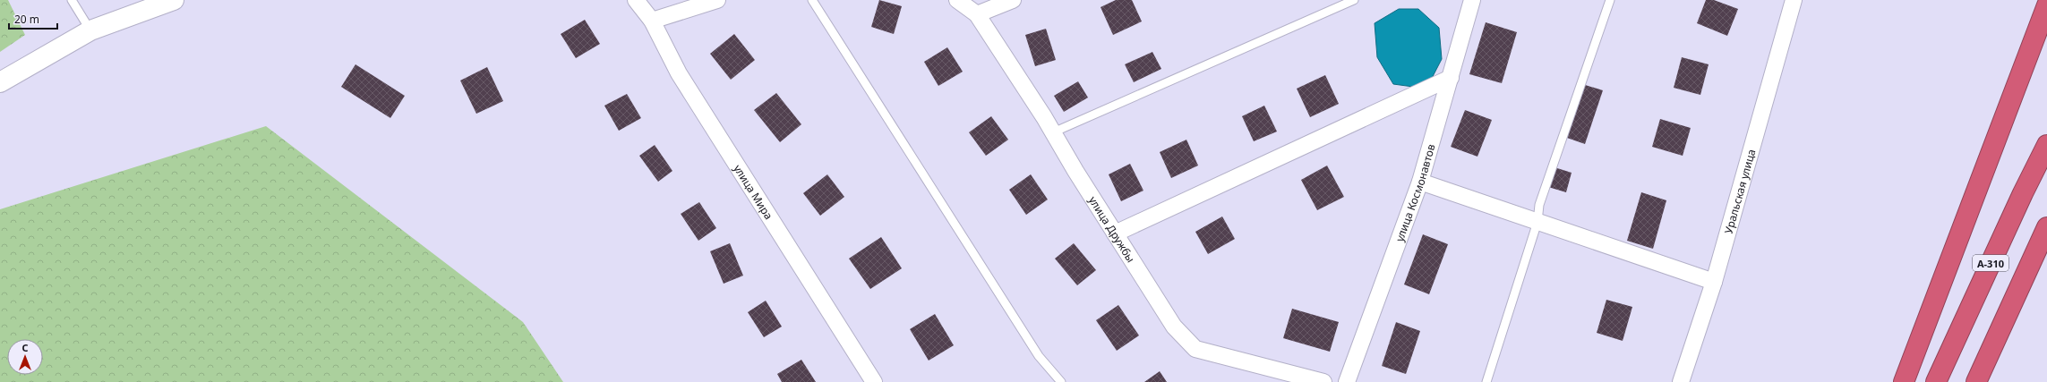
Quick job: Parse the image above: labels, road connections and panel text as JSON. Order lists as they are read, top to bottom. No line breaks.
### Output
{"streets":{"highway":["А-310"],"street":["Уральская улица","улица Мира","улица Космонавтов","улица Дружбы"]},"scale_bar":"20 m","north":"top"}
